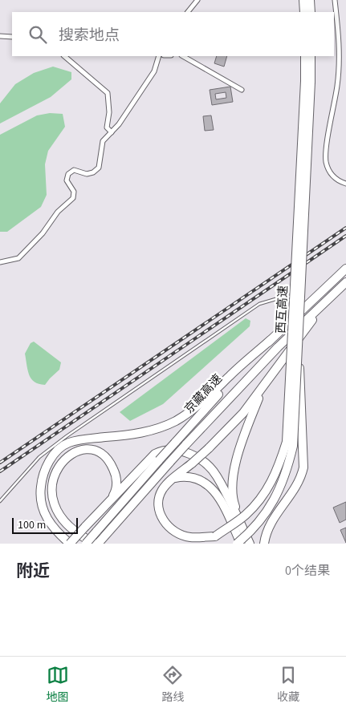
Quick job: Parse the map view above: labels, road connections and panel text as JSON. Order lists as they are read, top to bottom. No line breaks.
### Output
{"streets":{"highway":["西互高速","京藏高速"]},"scale_bar":"100 m","page":{"search":"搜索地点","scale":"100 m","heading":["附近","0个结果"],"nav":["地图","路线","收藏"]}}
